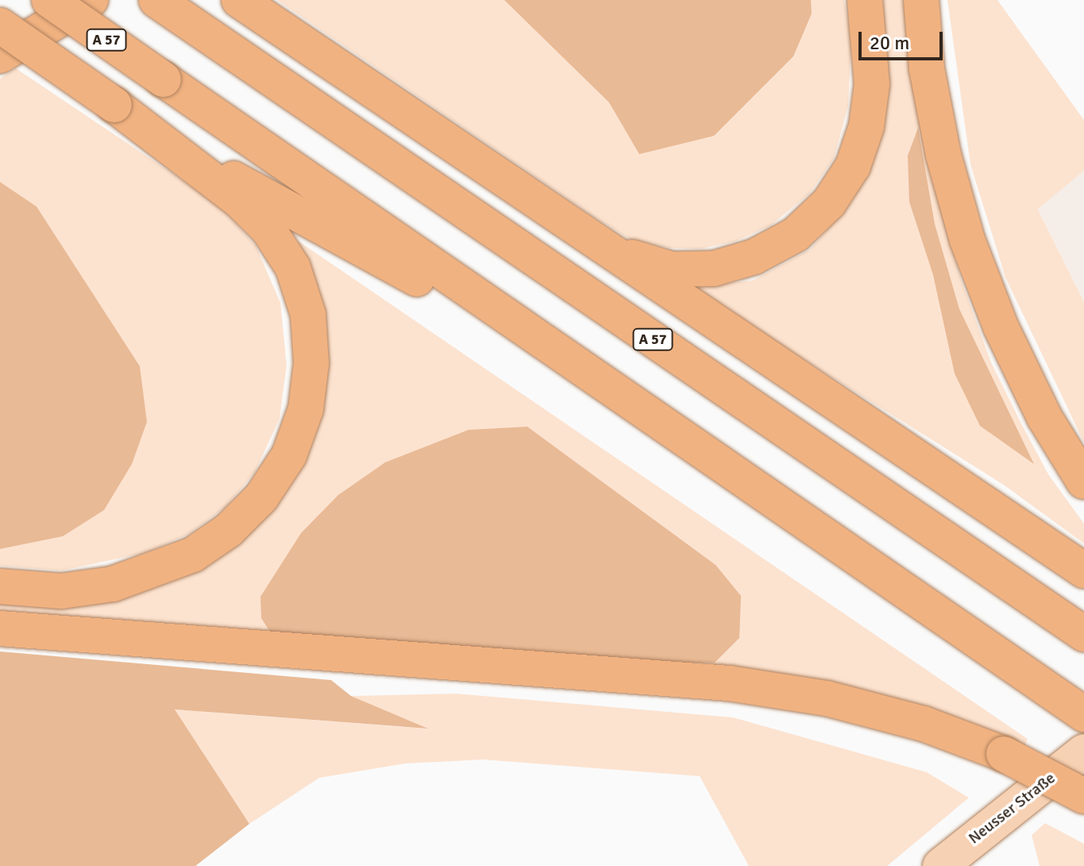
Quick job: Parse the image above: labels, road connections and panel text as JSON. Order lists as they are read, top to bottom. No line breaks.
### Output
{"streets":{"highway":["A 57"],"main road":["Neusser Straße"]},"scale_bar":"20 m"}
